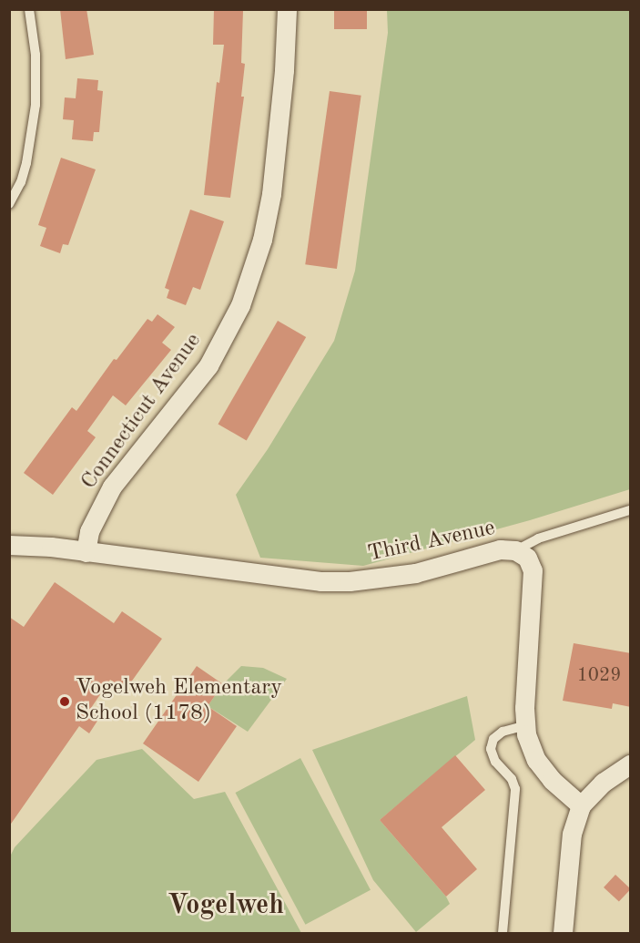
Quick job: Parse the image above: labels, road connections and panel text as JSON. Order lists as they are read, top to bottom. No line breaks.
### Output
{"streets":{"street":["Connecticut Avenue","Third Avenue"]},"crossings":[["Connecticut Avenue","Third Avenue"]],"districts":["Vogelweh"],"places":["Vogelweh Elementary School (1178)"],"house_numbers":["1029"]}
